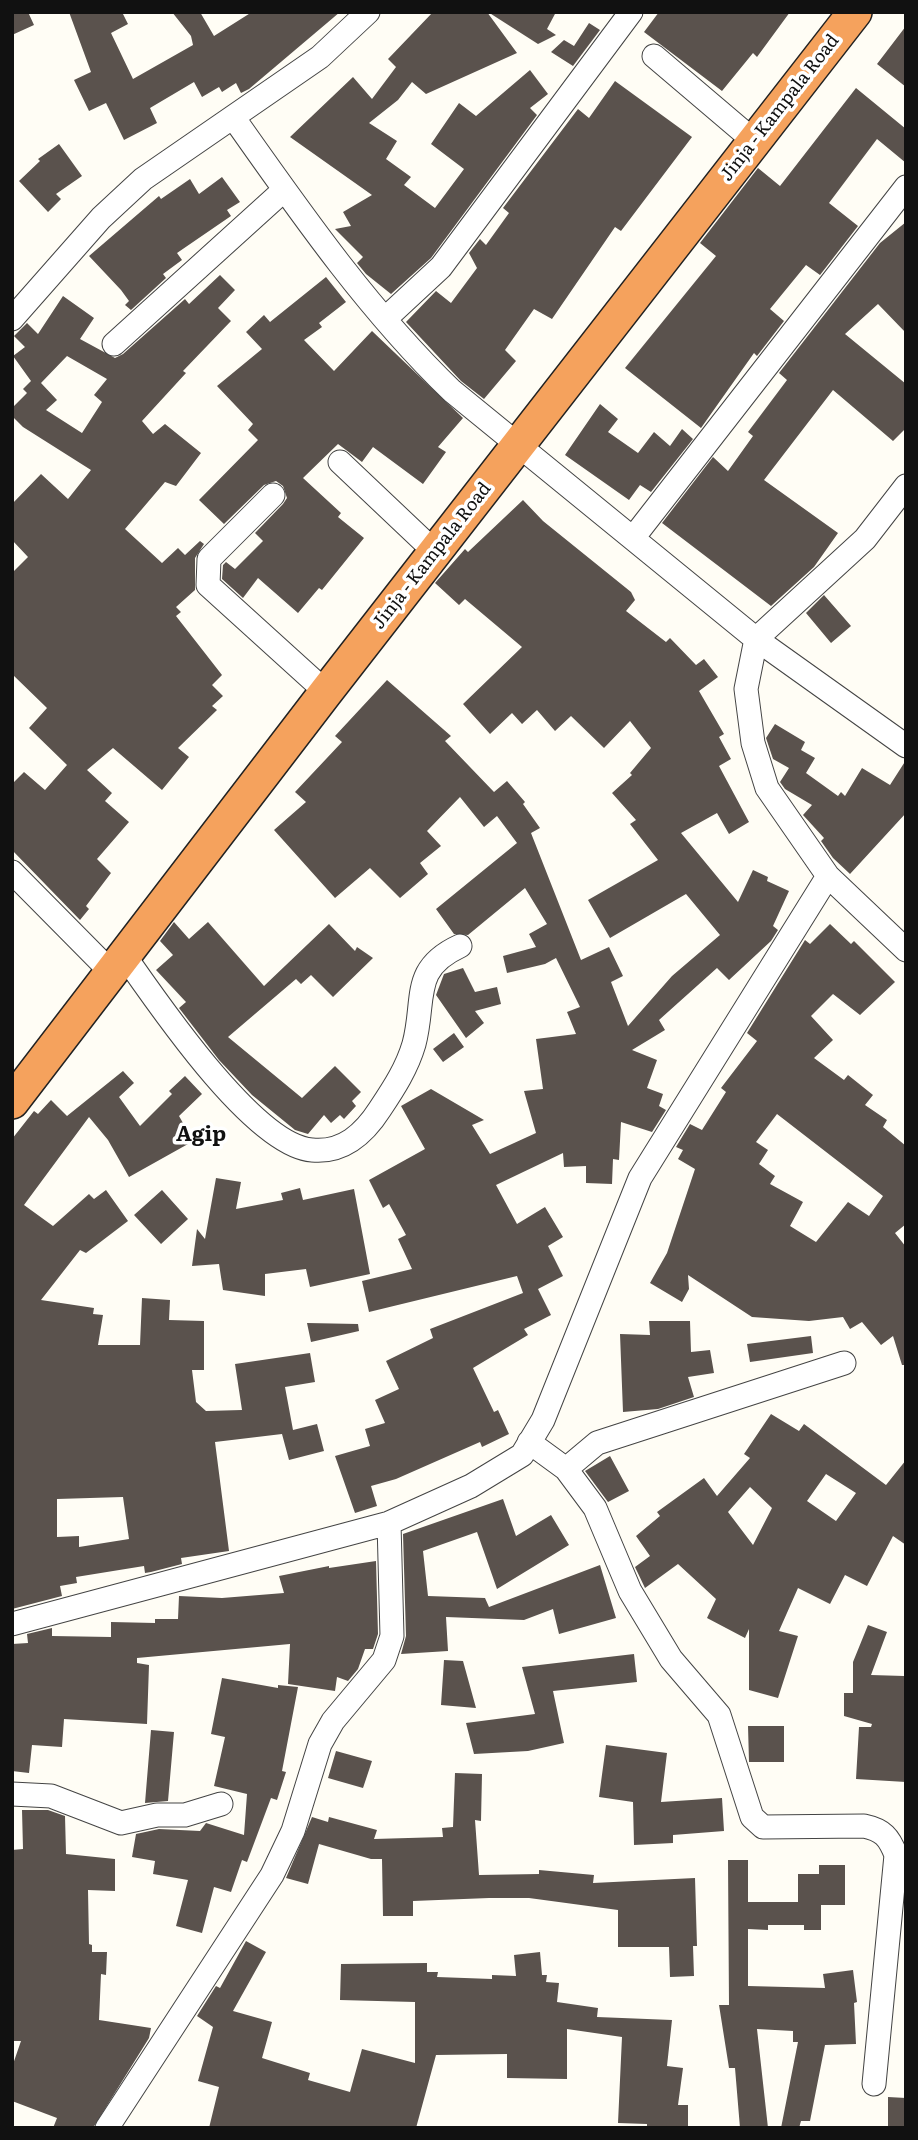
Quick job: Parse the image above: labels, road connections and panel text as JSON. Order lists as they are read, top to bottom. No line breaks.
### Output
{"streets":{"highway":["Jinja - Kampala Road"]},"districts":["Agip"]}
